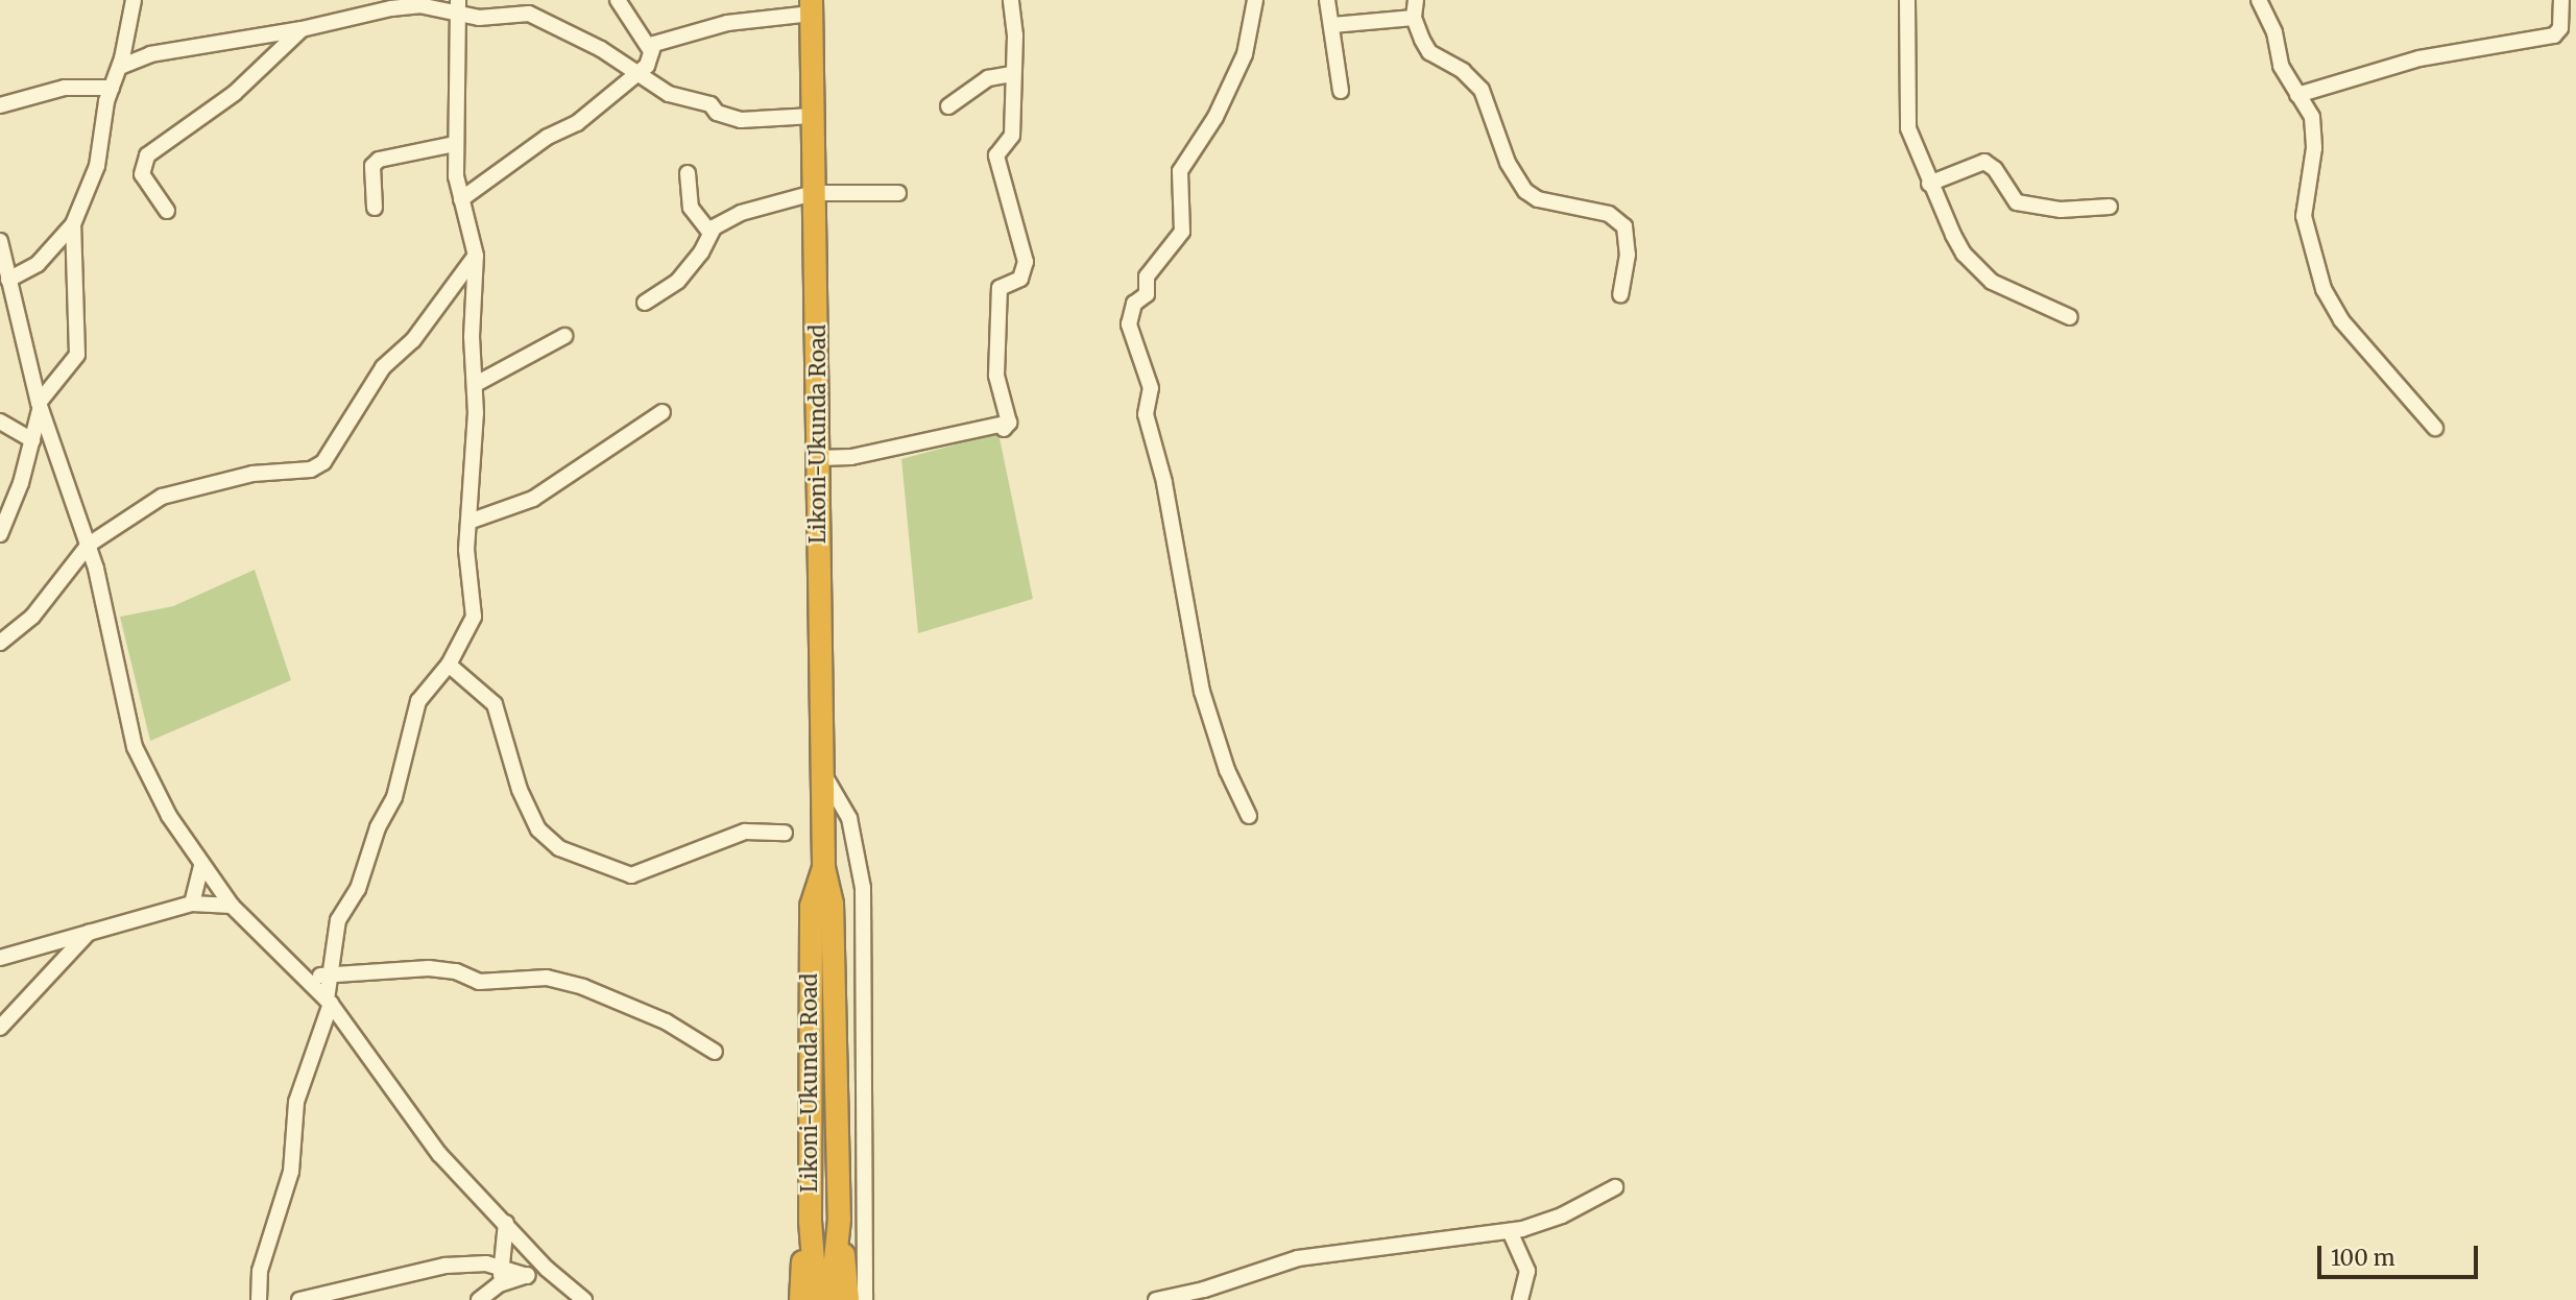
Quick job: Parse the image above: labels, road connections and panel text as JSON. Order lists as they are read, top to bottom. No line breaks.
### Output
{"streets":{"highway":["Likoni-Ukunda Road"]},"scale_bar":"100 m"}
